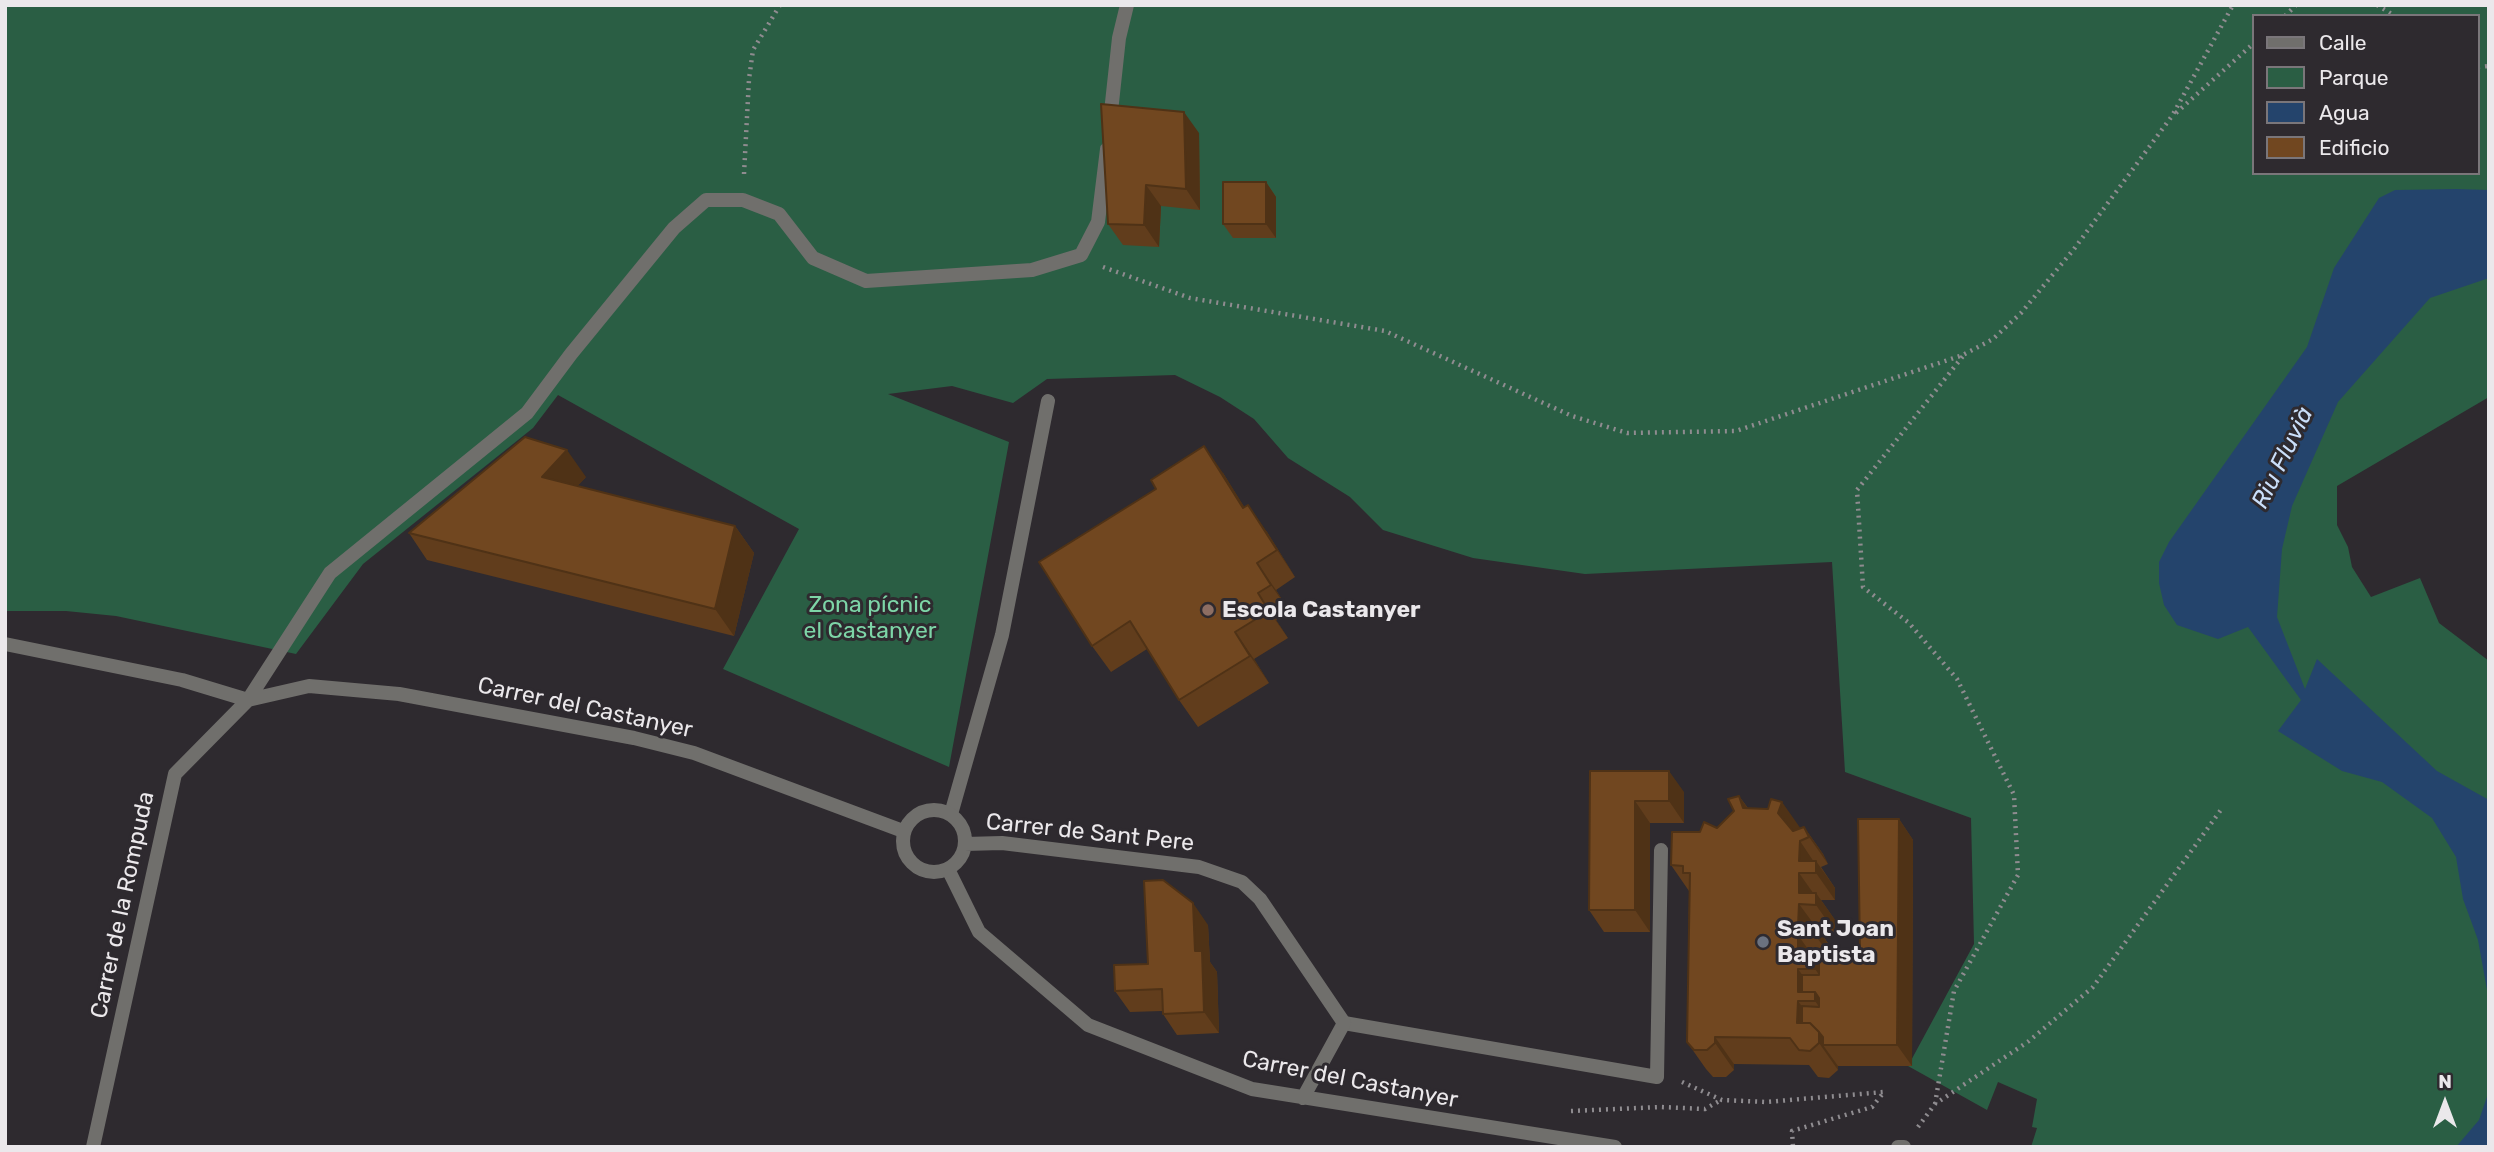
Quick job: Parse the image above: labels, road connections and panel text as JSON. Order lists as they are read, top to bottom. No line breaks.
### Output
{"streets":{"street":["Carrer del Castanyer","Carrer de Sant Pere","Carrer de la Rompuda"]},"crossings":[["Carrer del Castanyer","Carrer de Sant Pere"],["Carrer del Castanyer","Carrer de la Rompuda"]],"water":["Riu Fluvià"],"parks":["Zona pícnic el Castanyer"],"places":["Escola Castanyer","Sant Joan Baptista"],"legend":["Calle","Parque","Agua","Edificio"],"north":"top"}
